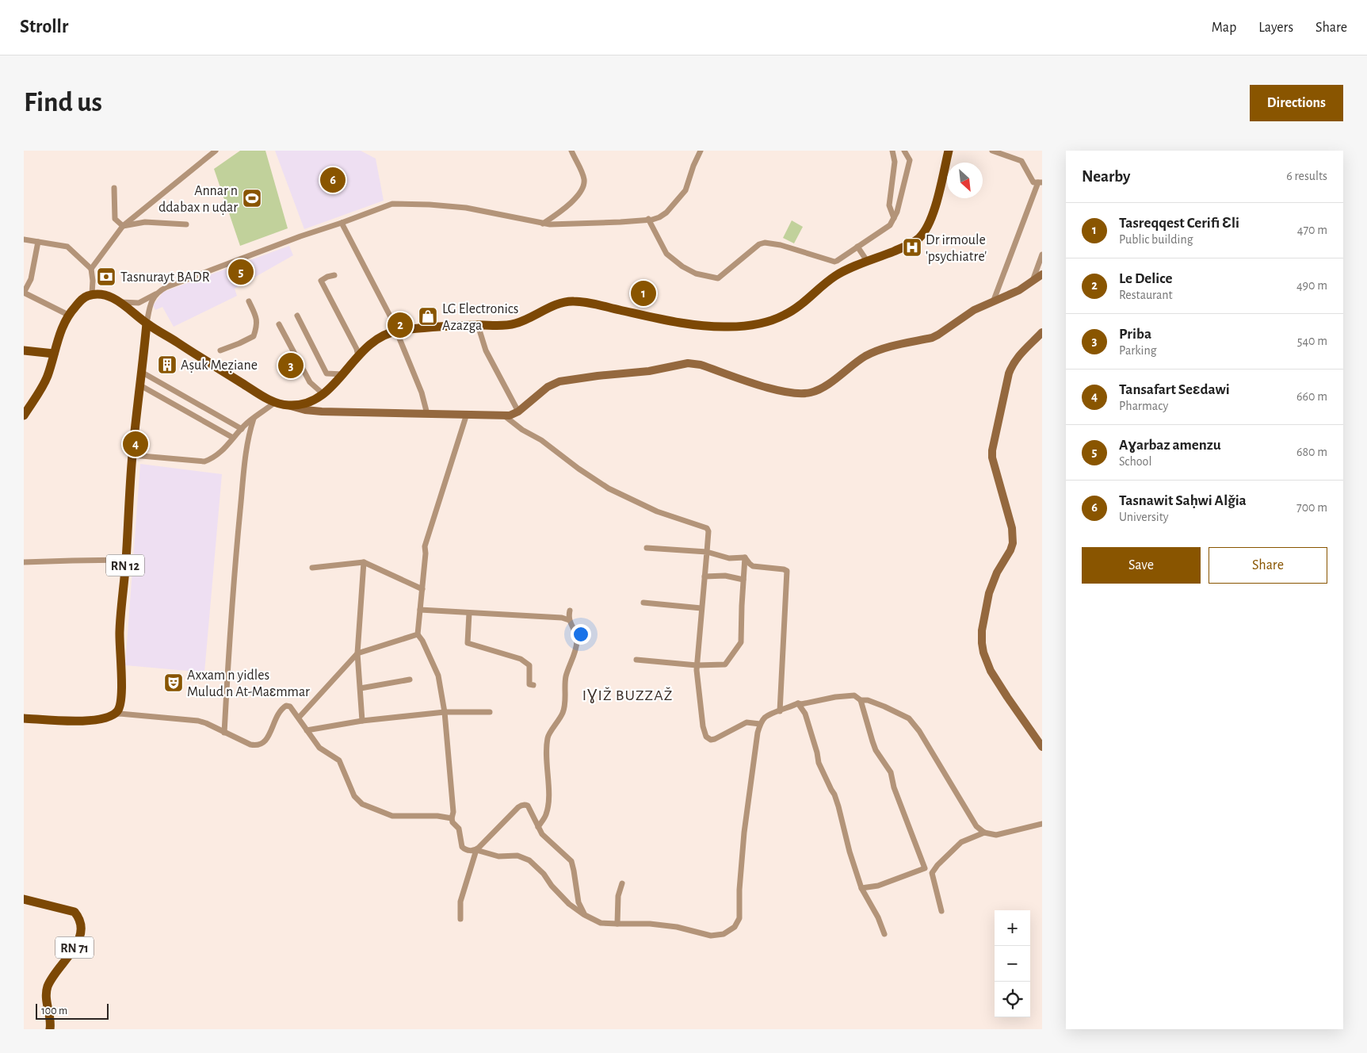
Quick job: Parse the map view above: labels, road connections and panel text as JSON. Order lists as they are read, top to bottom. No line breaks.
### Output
{"streets":{"main road":["RN 12","RN 71"]},"districts":["IƔIŽ BUZZAŽ"],"places":{"sports":["Annar n ddabax n uḍar"],"hospital":["Dr irmoule 'psychiatre'"],"bank":["Tasnurayt BADR"],"shop":["LG Electronics Azazga"],"building":["Aṣuk Meẓiane"],"theatre":["Axxam n yidles Mulud n At-Maɛmmar"]},"scale_bar":"100 m","north":"bottom right","page":{"header":"Strollr","nav":["Map","Layers","Share"],"buttons":["Directions",["Save","Share"]],"title":"Find us","heading":["Nearby","6 results"],"pins":["6","5","1","2","3","4"],"list":[{"mark":"1","name":"Tasreqqest Cerifi Ɛli","note":"Public building","value":"470 m"},{"mark":"2","name":"Le Delice","note":"Restaurant","value":"490 m"},{"mark":"3","name":"Priba","note":"Parking","value":"540 m"},{"mark":"4","name":"Tansafart Seɛdawi","note":"Pharmacy","value":"660 m"},{"mark":"5","name":"Aɣarbaz amenzu","note":"School","value":"680 m"},{"mark":"6","name":"Tasnawit Saḥwi Alǧia","note":"University","value":"700 m"}],"map_buttons":["+","−"],"scale":"100 m"}}
